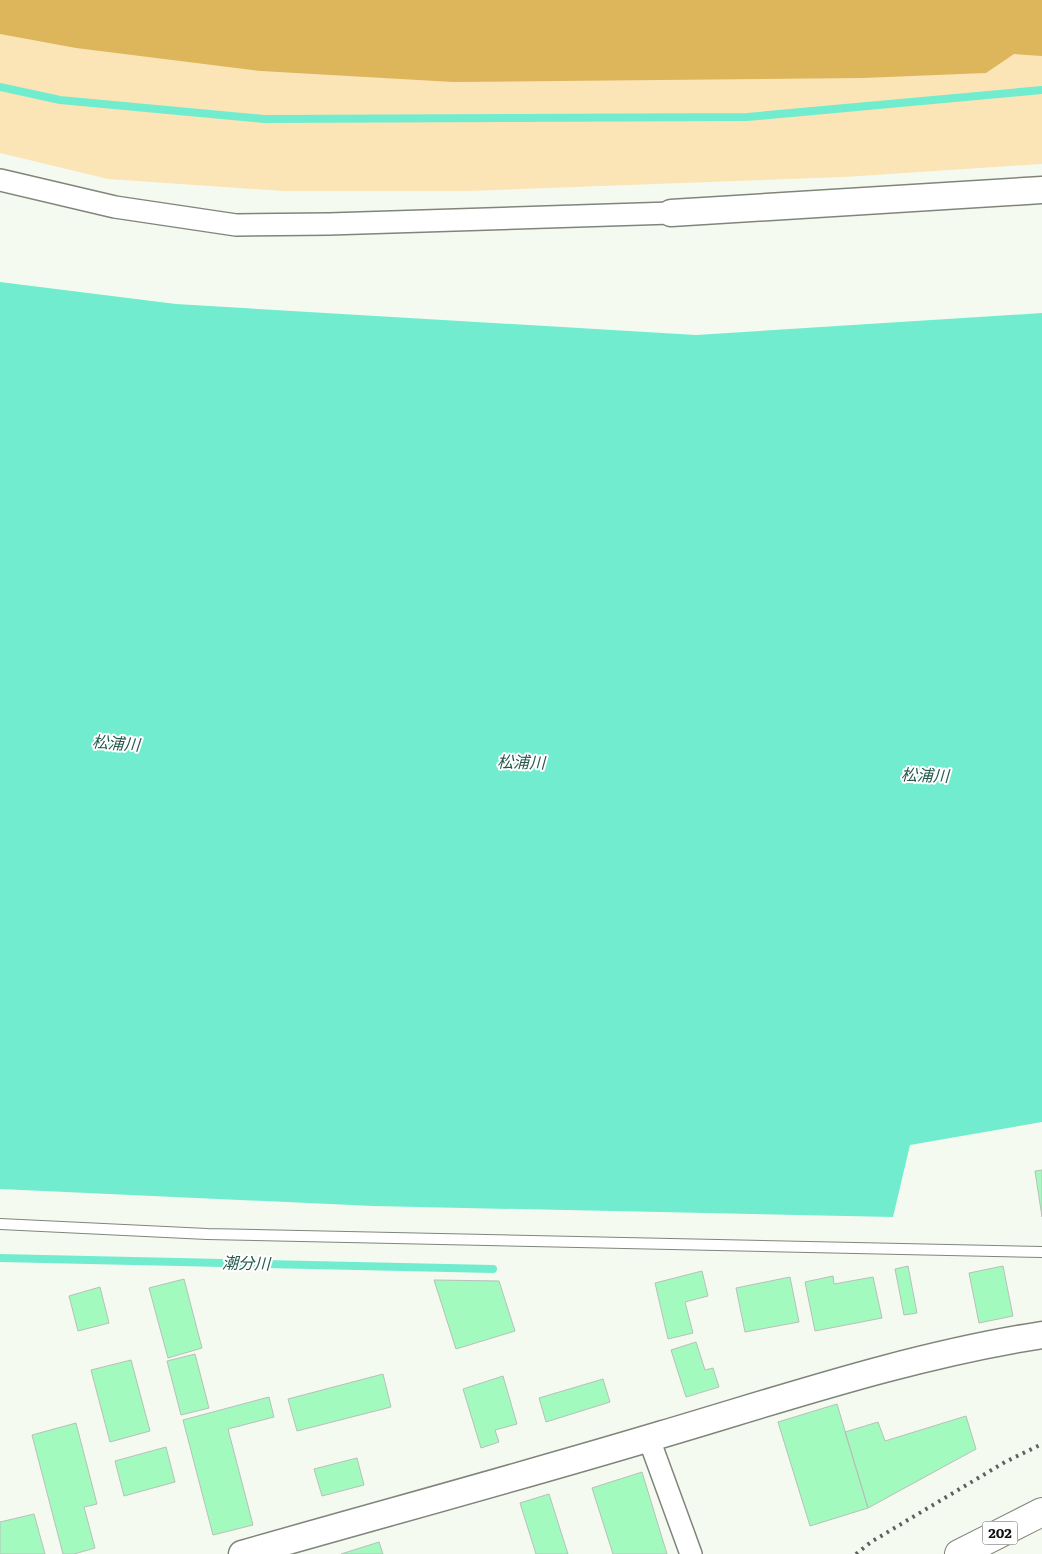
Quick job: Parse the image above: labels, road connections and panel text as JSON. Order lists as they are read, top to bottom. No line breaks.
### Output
{"streets":{"highway":["202"]},"water":["松浦川","潮分川"]}
